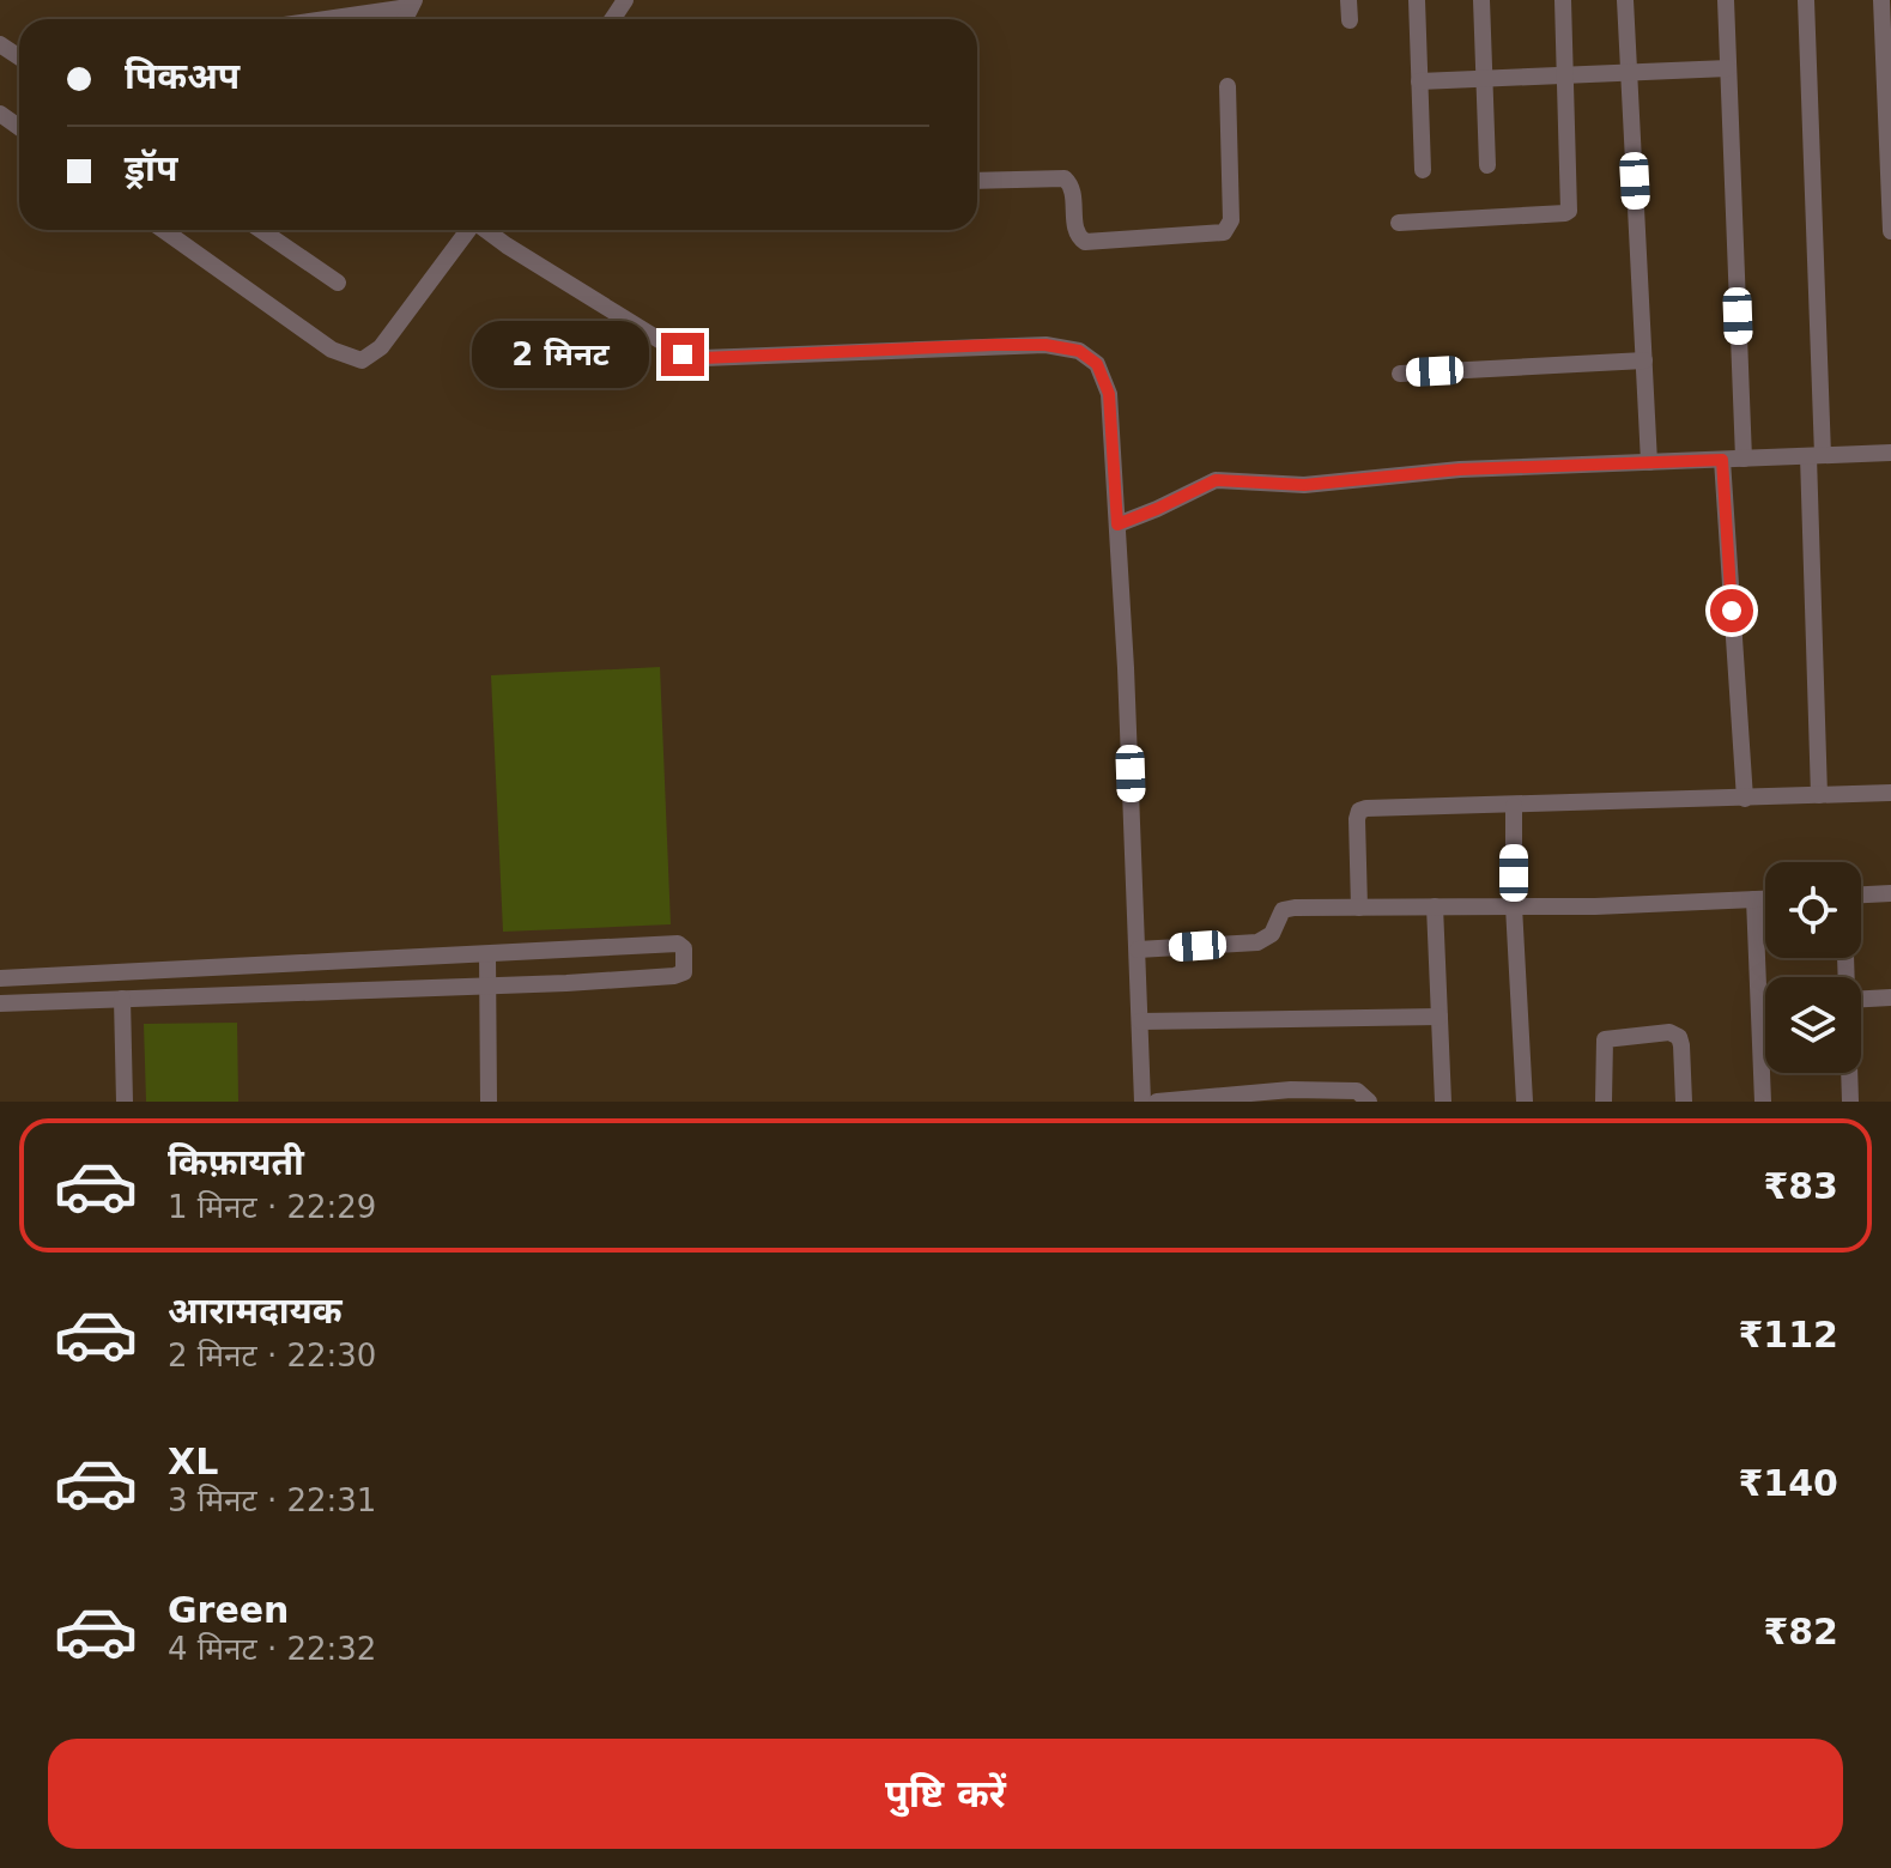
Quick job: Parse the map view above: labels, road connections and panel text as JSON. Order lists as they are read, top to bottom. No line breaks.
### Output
{"page":{"banner":["पिकअप","ड्रॉप"],"bubble":"2 मिनट","list":[{"name":"किफ़ायती","note":"1 मिनट · 22:29","value":"₹83"},{"name":"आरामदायक","note":"2 मिनट · 22:30","value":"₹112"},{"name":"XL","note":"3 मिनट · 22:31","value":"₹140"},{"name":"Green","note":"4 मिनट · 22:32","value":"₹82"}],"buttons":"पुष्टि करें"}}
